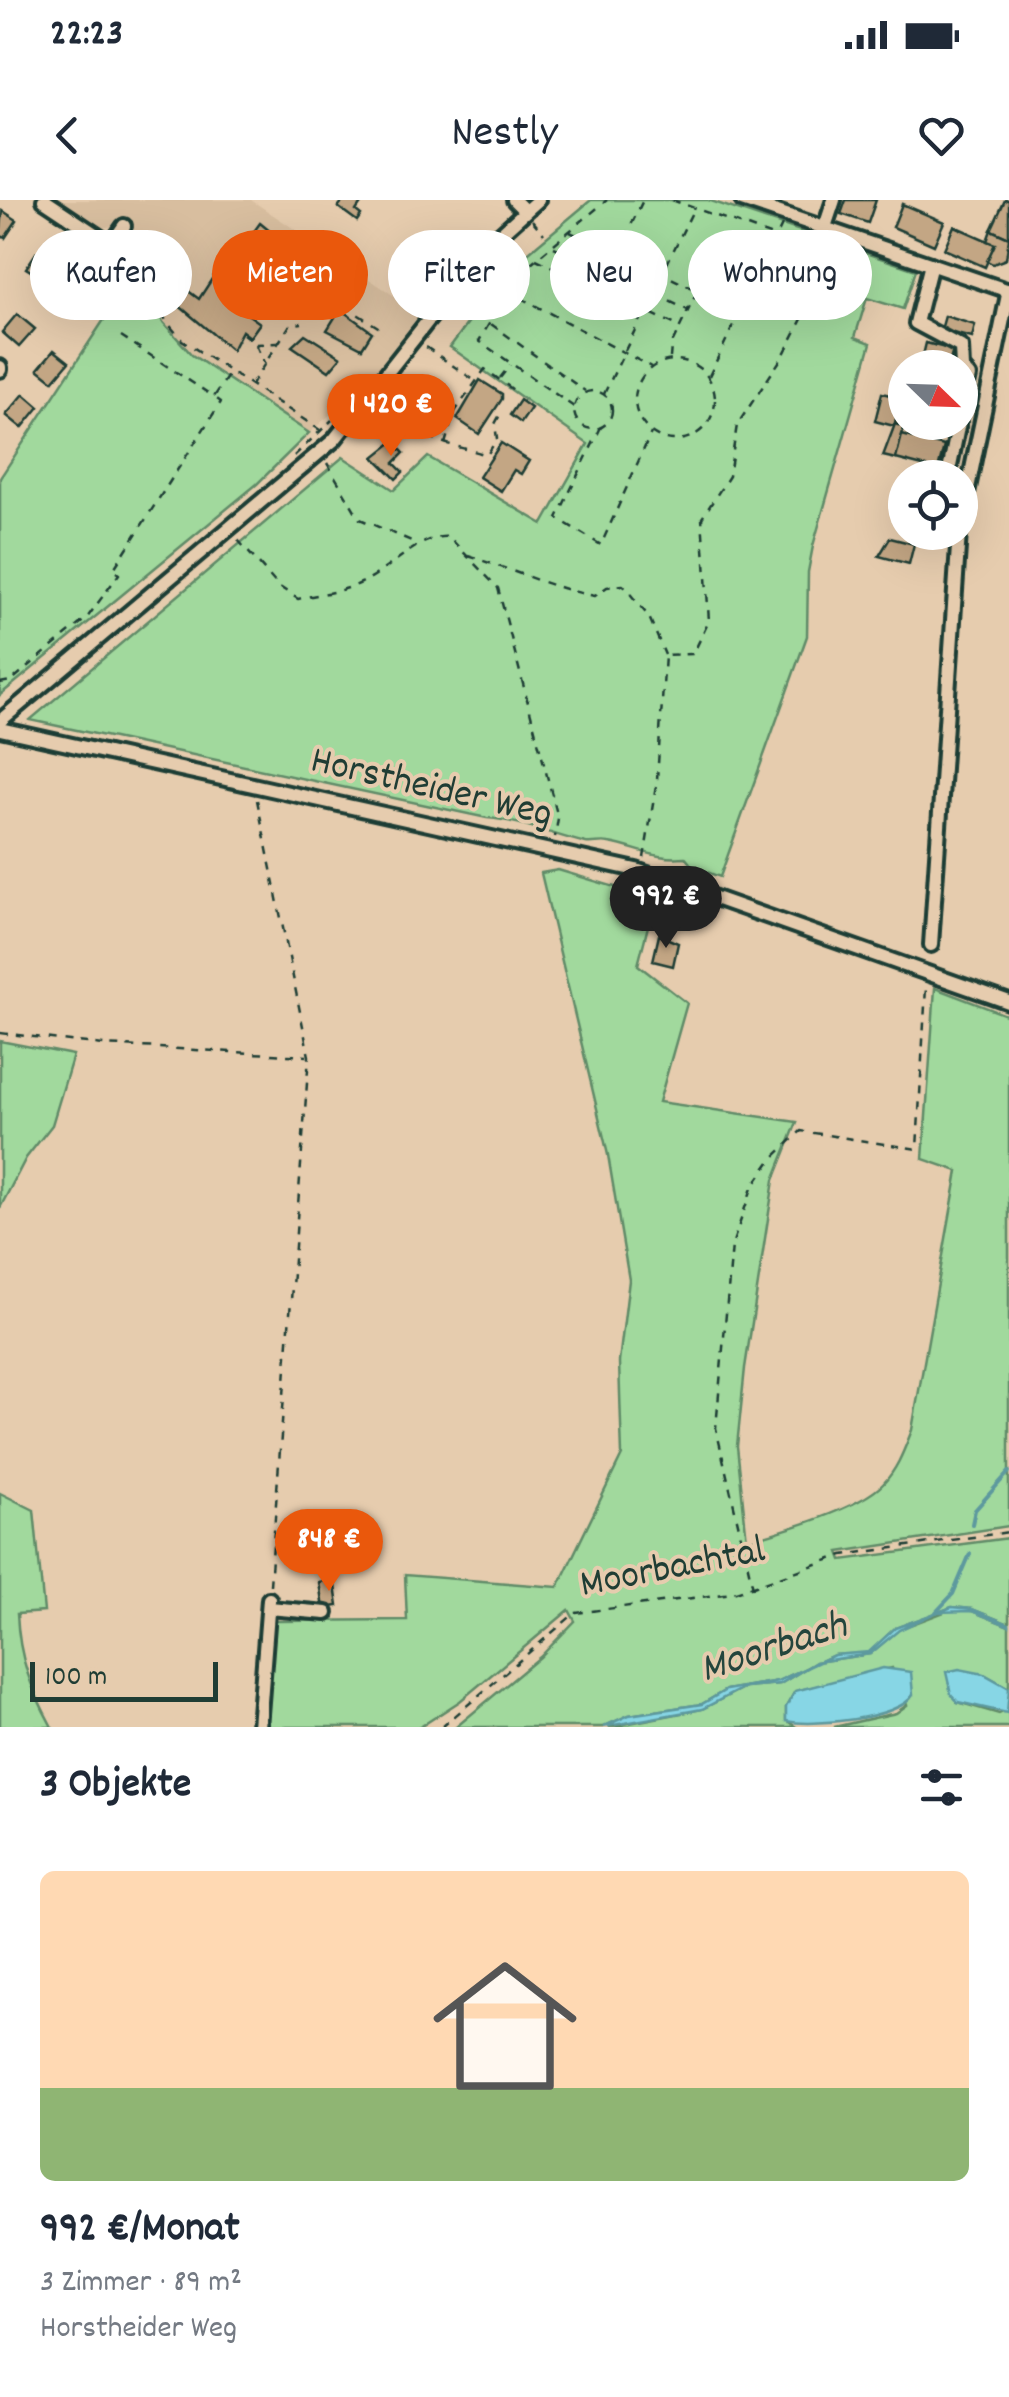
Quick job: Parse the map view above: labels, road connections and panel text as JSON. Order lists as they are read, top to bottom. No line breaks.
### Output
{"streets":{"street":["Horstheider Weg"],"path":["Moorbachtal"]},"water":["Moorbach"],"scale_bar":"100 m","north":"bottom right","page":{"status":"22:23","header":"Nestly","chip":["Kaufen","Mieten","Filter","Neu","Wohnung"],"price":["1 420 €","992 €","848 €"],"scale":"100 m","heading":"3 Objekte","list":[{"name":"992 €/Monat","note":"3 Zimmer · 89 m² · Horstheider Weg"}]}}
